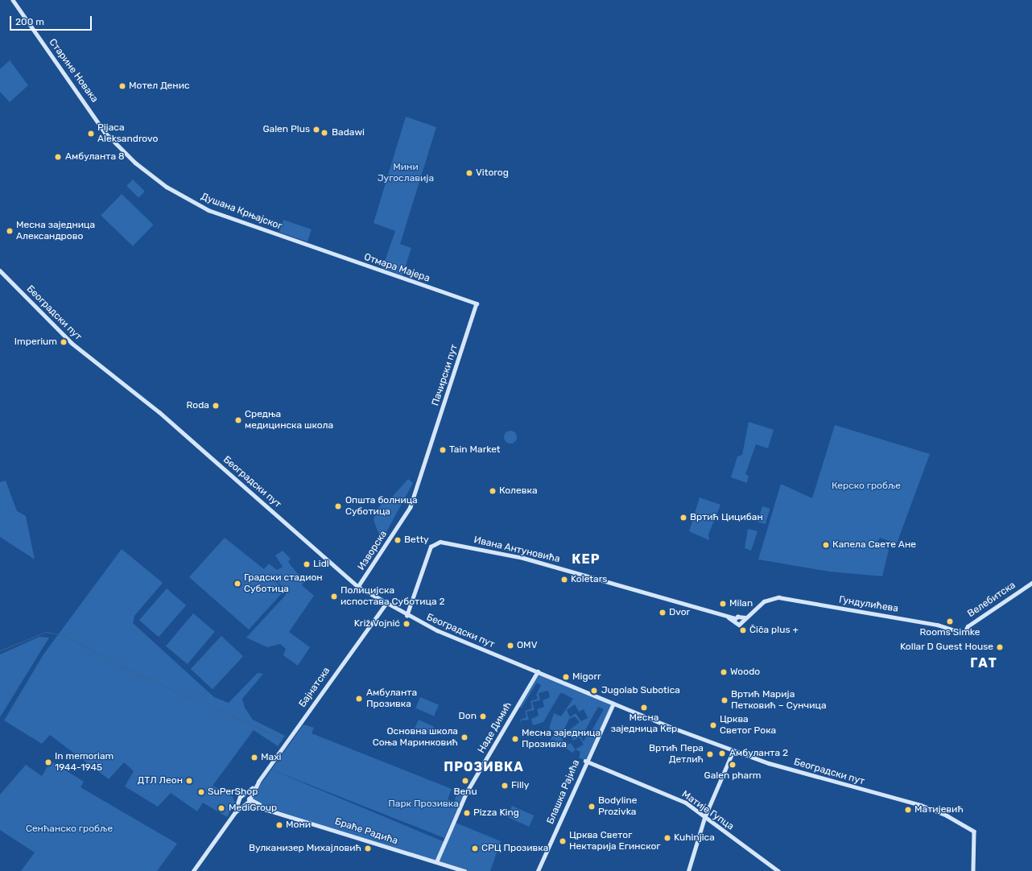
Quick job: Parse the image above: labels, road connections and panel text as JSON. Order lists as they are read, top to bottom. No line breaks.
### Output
{"streets":{"street":["Старине Новака","Душана Крњајског","Отмара Мајера","Београдски пут","Пачирски пут","Ивана Антуновића","Изворска","Велебитска","Гундулићева","Бајнатска","Наде Димић","Блашка Рајића","Матије Гупца","Браће Радића"]},"crossings":[["Старине Новака","Душана Крњајског"],["Душана Крњајског","Отмара Мајера"],["Отмара Мајера","Пачирски пут"],["Београдски пут","Ивана Антуновића"],["Београдски пут","Изворска"],["Београдски пут","Бајнатска"],["Београдски пут","Наде Димић"],["Београдски пут","Блашка Рајића"],["Пачирски пут","Изворска"],["Велебитска","Гундулићева"],["Бајнатска","Браће Радића"],["Наде Димић","Браће Радића"],["Блашка Рајића","Матије Гупца"]],"districts":["КЕР","ГАТ","ПРОЗИВКА"],"parks":["Мини Југославија","Керско гробље","Парк Прозивка","Сенћанско гробље"],"places":["Мотел Денис","Galen Plus","Badawi","Pijaca Aleksandrovo","Амбуланта 8","Vitorog","Месна заједница Александрово","Imperium","Roda","Средња медицинска школа","Tain Market","Колевка","Општа болница Суботица","Вртић Цицибан","Betty","Капела Свете Ане","Lidl","Koletars","Градски стадион Суботица","Полицијска испостава Суботица 2","Milan","Dvor","Rooms Simke","Križ Vojnić","Čiča plus +","OMV","Kollar D Guest House","Woodo","Migorr","Jugolab Subotica","Амбуланта Прозивка","Вртић Марија Петковић – Сунчица","Месна заједница Кер","Don","Црква Светог Рока","Основна школа Соња Маринковић","Месна заједница Прозивка","Амбуланта 2","Вртић Пера Детлић","Maxi","In memoriam 1944-1945","Galen pharm","ДТЛ Леон","Benu","Filly","SuPerShop","Bodyline Prozivka","MediGroup","Матијевић","Pizza King","Мони","Kuhinjica","Црква Светог Нектарија Егинског","Вулканизер Михајловић","СРЦ Прозивка"],"scale_bar":"200 m"}
